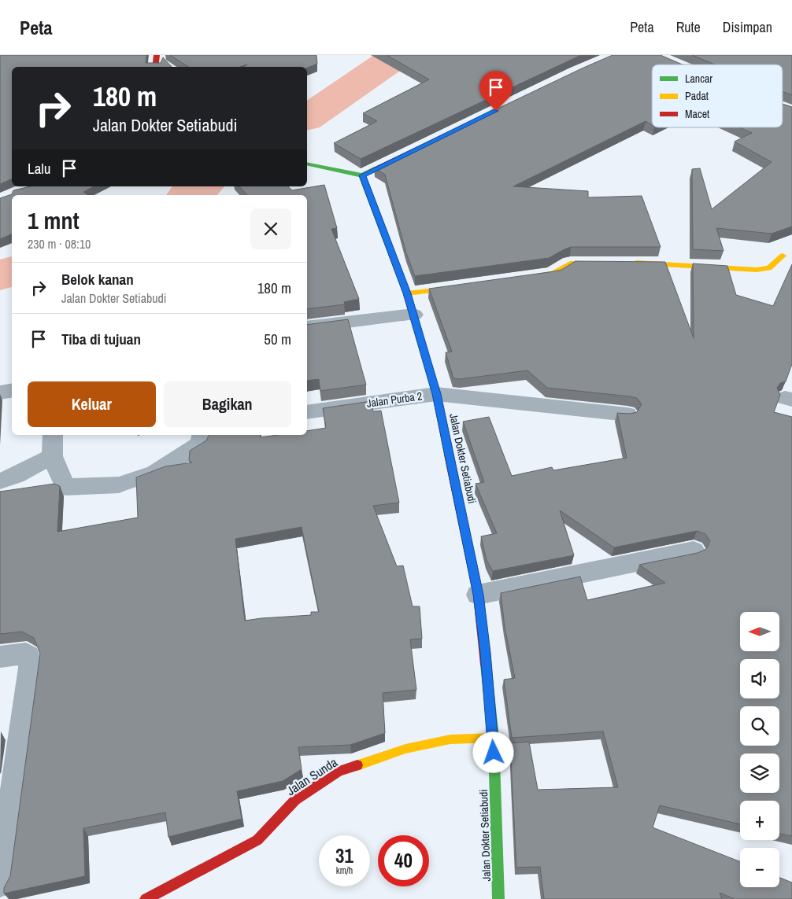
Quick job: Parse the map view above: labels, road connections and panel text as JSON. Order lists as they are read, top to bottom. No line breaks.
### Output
{"streets":{"street":["Jalan Purba 2","Jalan Dokter Setiabudi","Jalan Sunda"]},"crossings":[["Jalan Purba 2","Jalan Dokter Setiabudi"],["Jalan Dokter Setiabudi","Jalan Sunda"]],"legend":["Lancar","Padat","Macet"],"north":"left","page":{"header":"Peta","nav":["Peta","Rute","Disimpan"],"turn":["180 m","Jalan Dokter Setiabudi"],"then":"Lalu","heading":["1 mnt","230 m · 08:10"],"list":[{"name":"Belok kanan","note":"Jalan Dokter Setiabudi","value":"180 m"},{"name":"Tiba di tujuan","value":"50 m"}],"buttons":["Keluar","Bagikan"],"map_buttons":["+","−"],"speed":"31 km/h","limit":"40"}}
